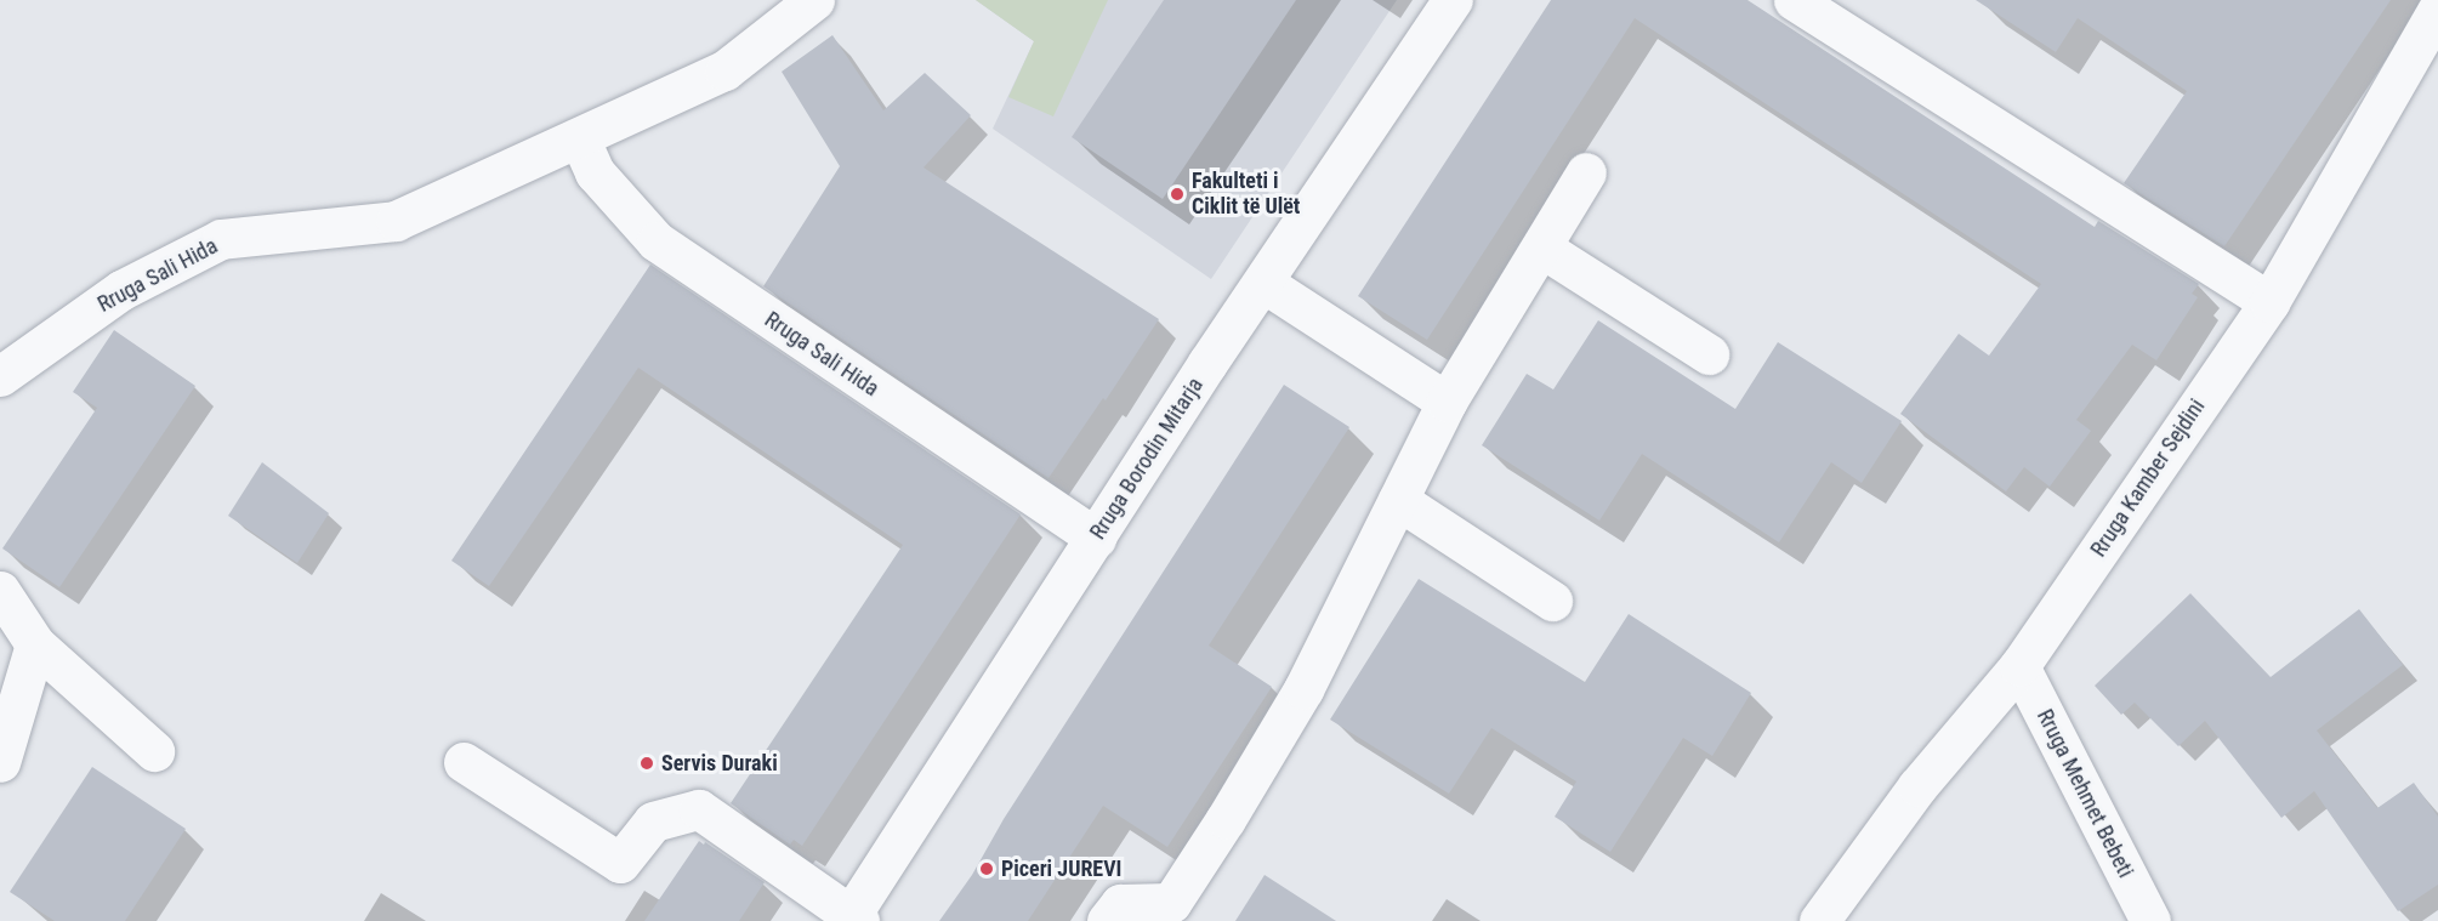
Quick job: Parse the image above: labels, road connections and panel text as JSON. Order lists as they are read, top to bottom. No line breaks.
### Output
{"streets":{"street":["Rruga Sali Hida","Rruga Borodin Mitarja","Rruga Kamber Sejdini","Rruga Mehmet Bebeti"]},"crossings":[["Rruga Sali Hida","Rruga Borodin Mitarja"],["Rruga Kamber Sejdini","Rruga Mehmet Bebeti"]],"places":["Fakulteti i Ciklit të Ulët","Servis Duraki","Piceri JUREVI"]}
